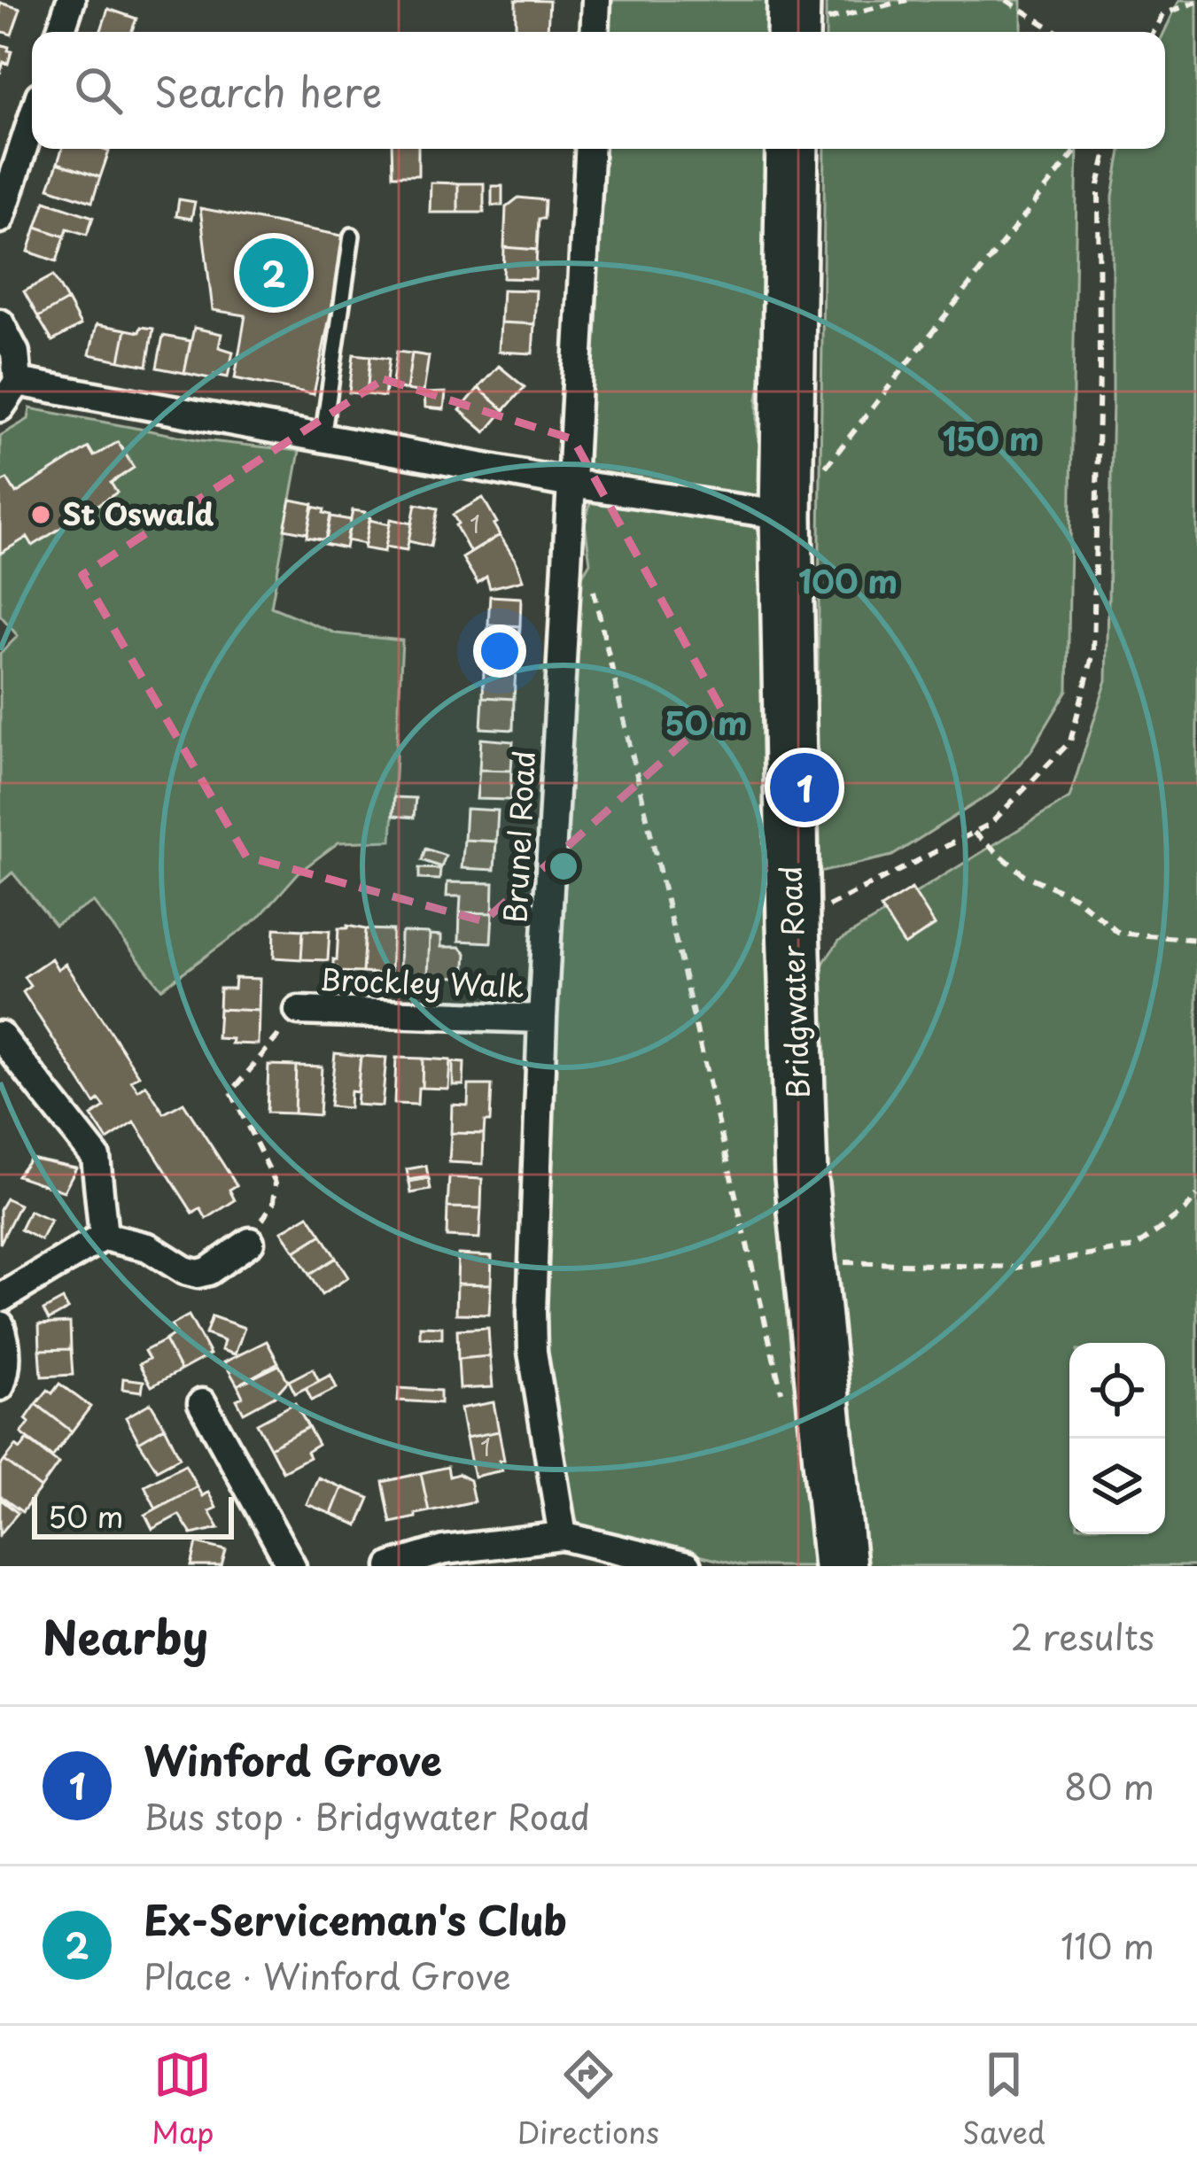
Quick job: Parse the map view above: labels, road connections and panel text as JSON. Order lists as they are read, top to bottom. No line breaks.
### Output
{"streets":{"highway":["Bridgwater Road"],"street":["Brunel Road","Brockley Walk"]},"crossings":[["Brunel Road","Brockley Walk"]],"places":["St Oswald"],"house_numbers":["1","1"],"scale_bar":"50 m","page":{"search":"Search here","pins":["2","1"],"scale":"50 m","heading":["Nearby","2 results"],"list":[{"mark":"1","name":"Winford Grove","note":"Bus stop · Bridgwater Road","value":"80 m"},{"mark":"2","name":"Ex-Serviceman's Club","note":"Place · Winford Grove","value":"110 m"}],"nav":["Map","Directions","Saved"]},"rings":["150 m","100 m","50 m"]}
